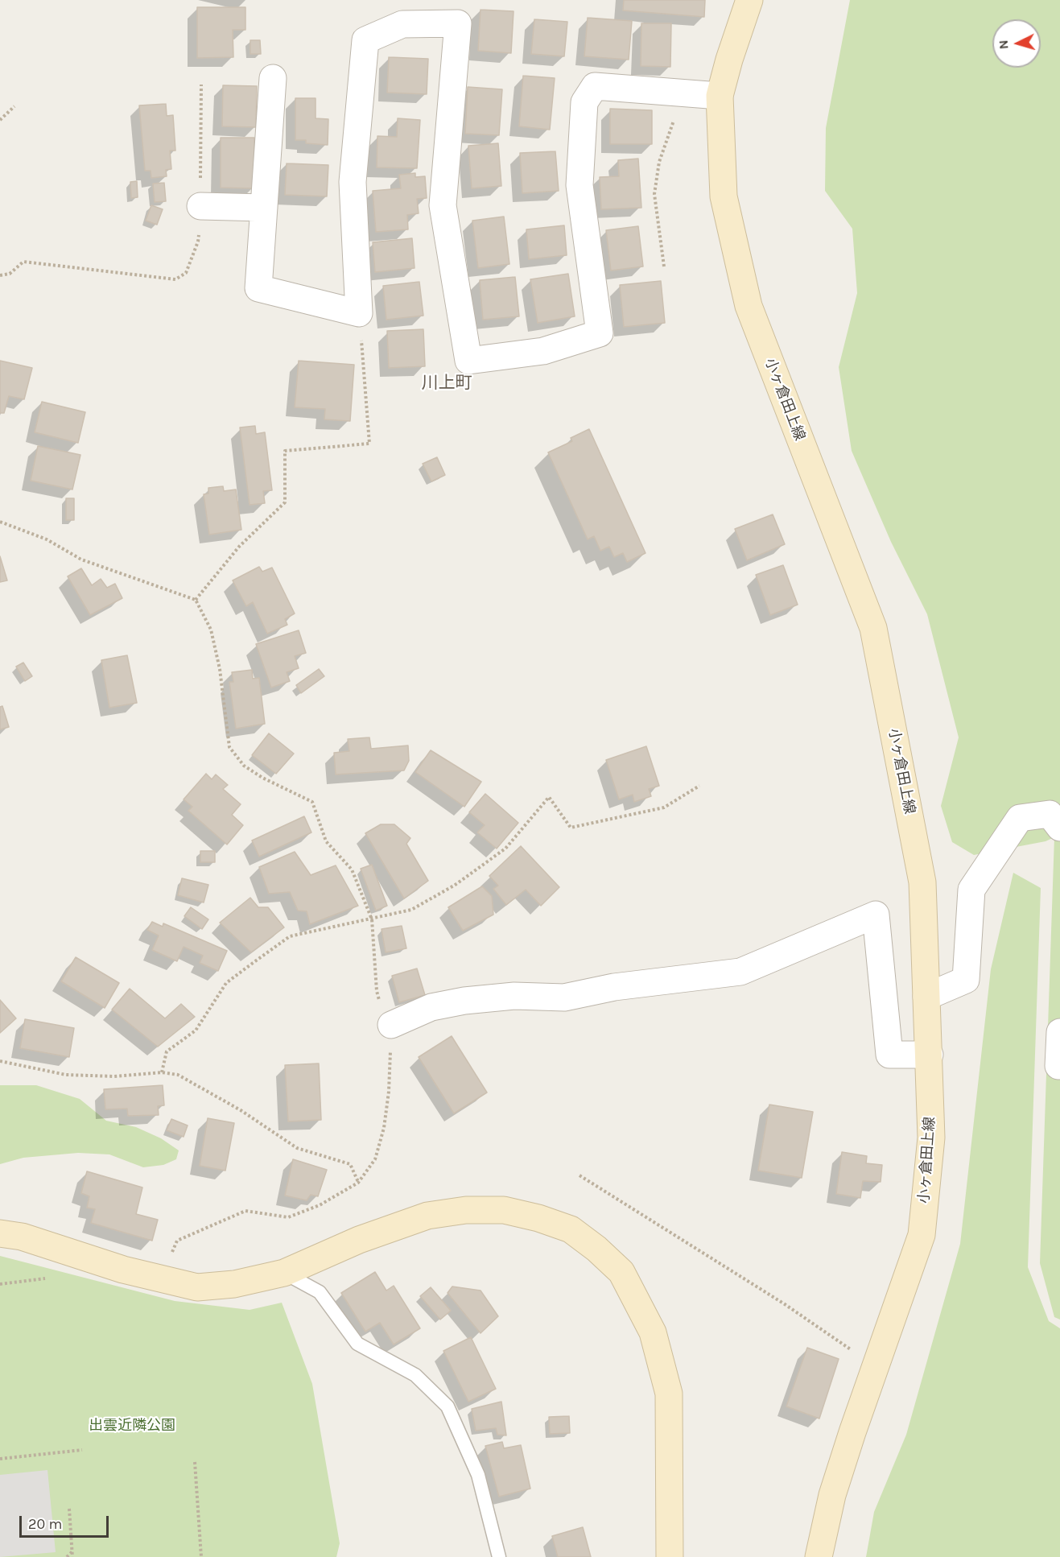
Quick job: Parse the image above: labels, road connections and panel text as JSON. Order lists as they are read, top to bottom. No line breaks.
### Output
{"streets":{"main road":["小ヶ倉田上線"]},"districts":["川上町"],"parks":["出雲近隣公園"],"scale_bar":"20 m","north":"left"}
